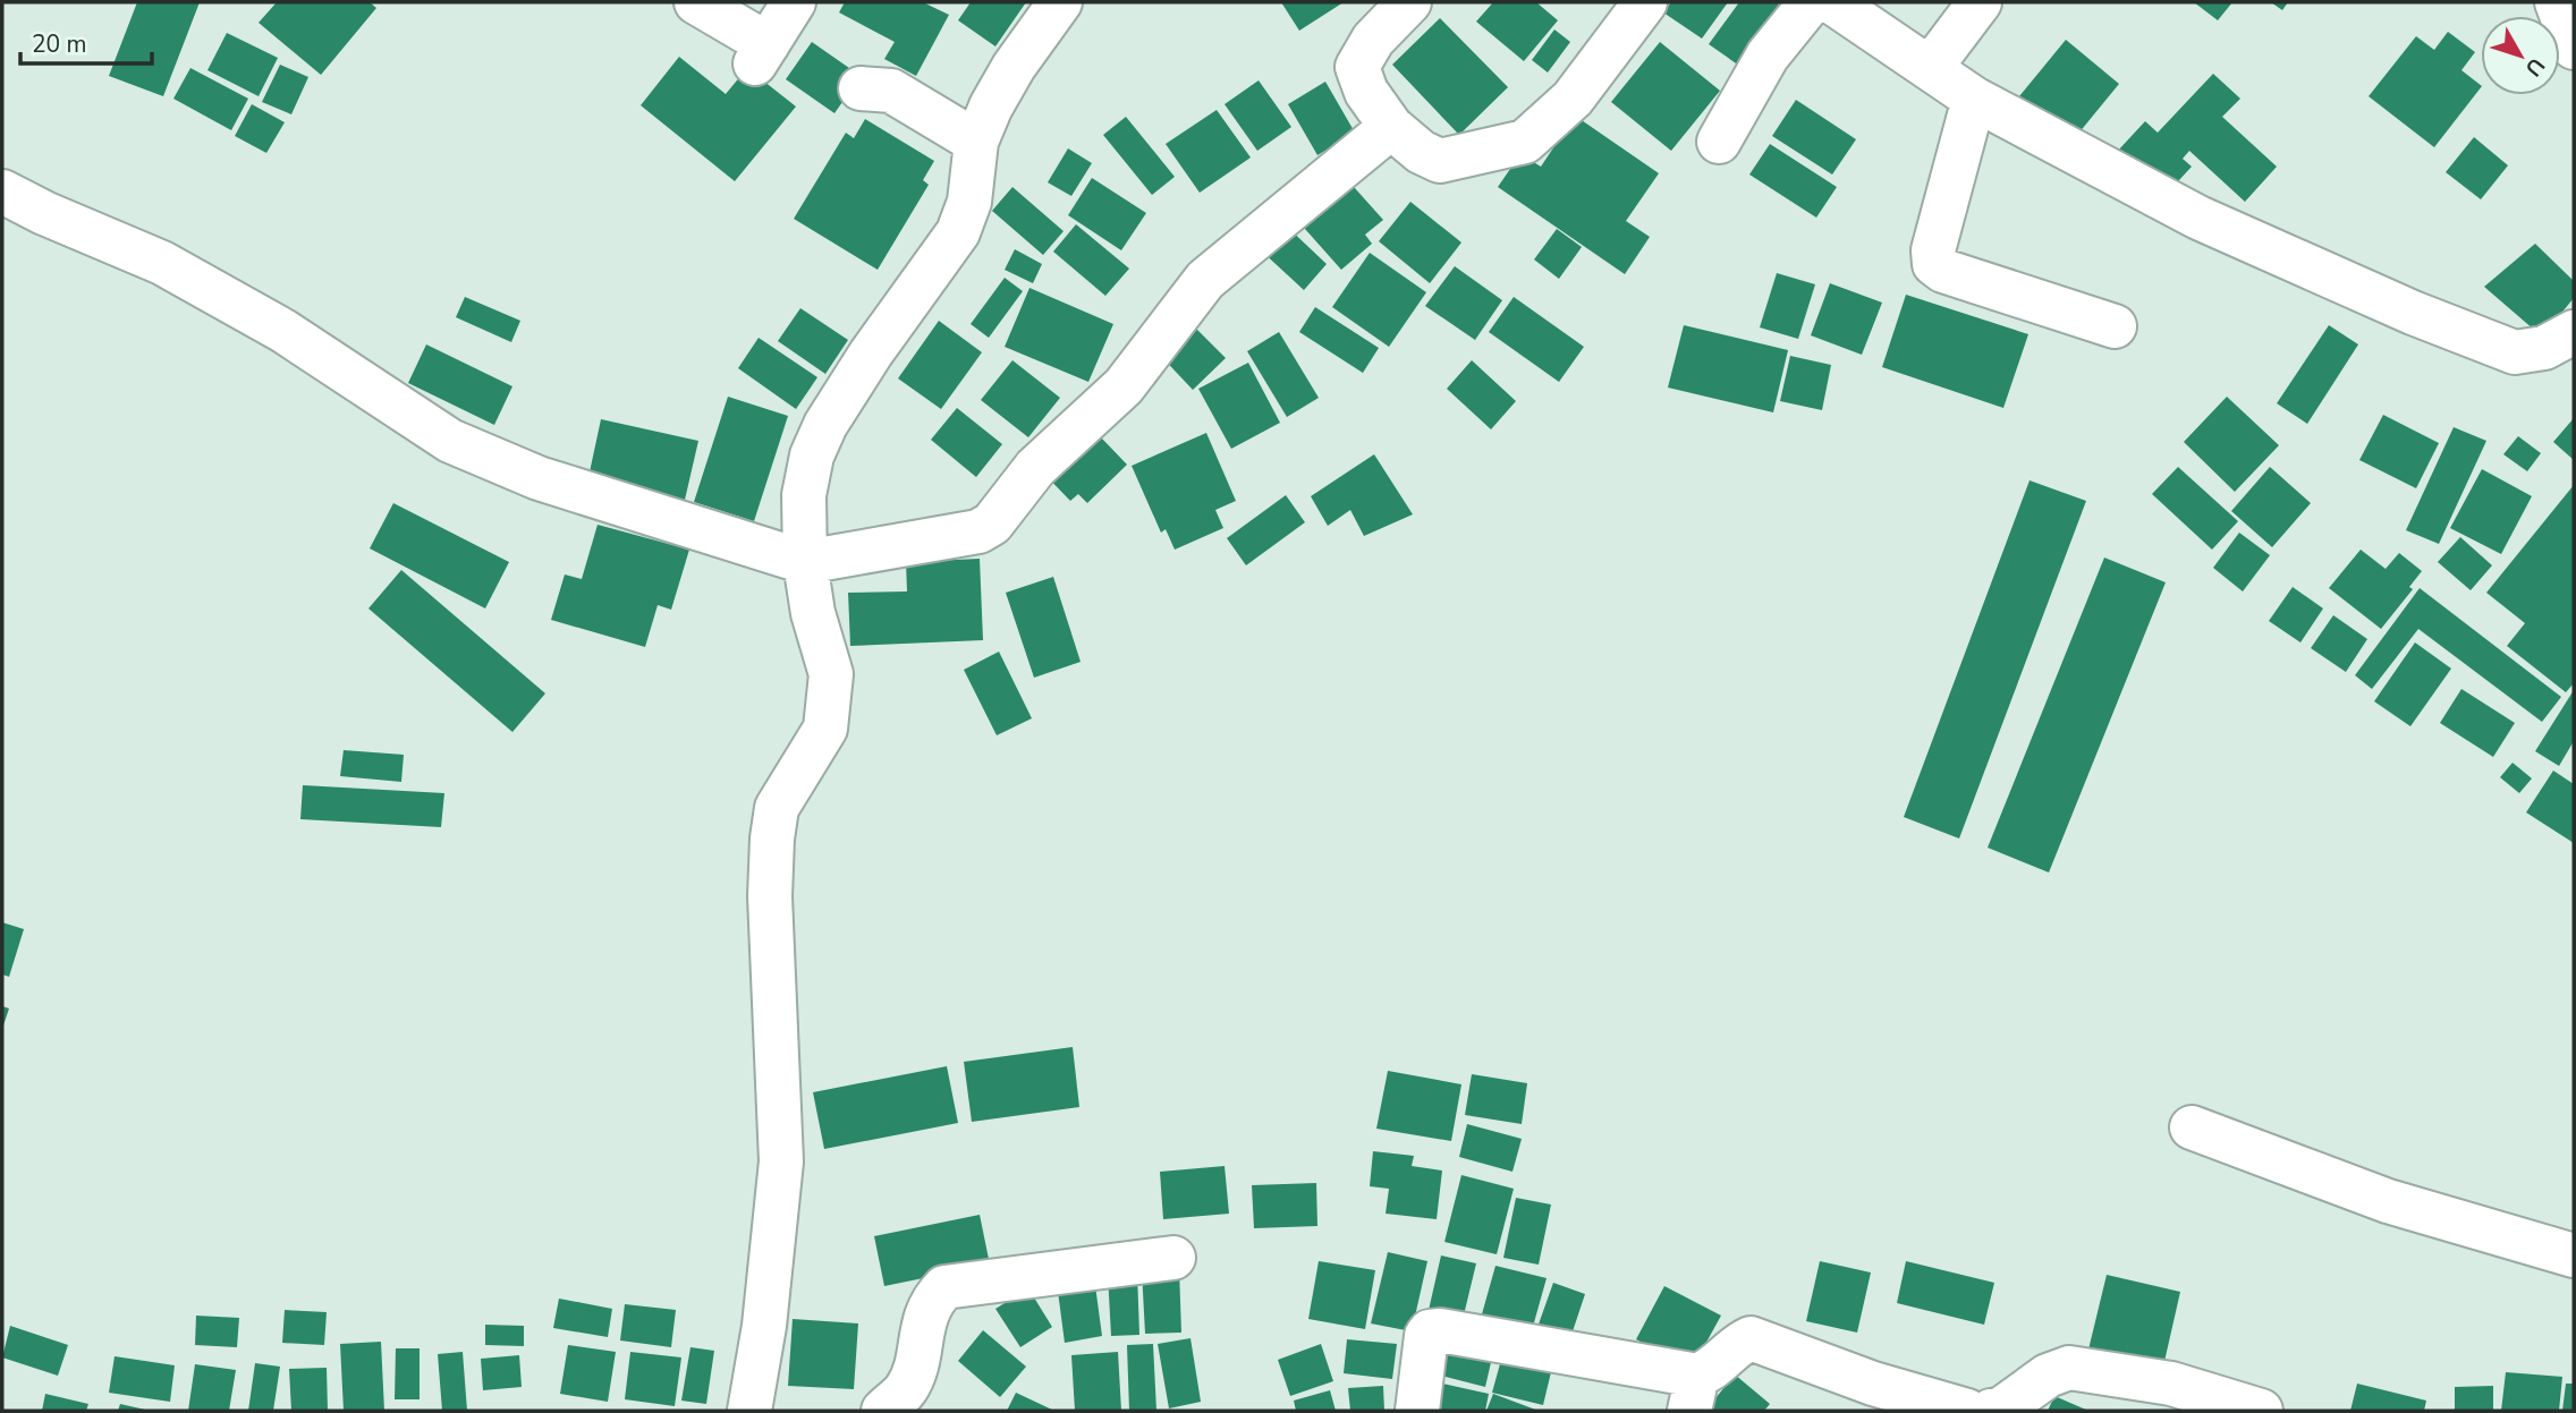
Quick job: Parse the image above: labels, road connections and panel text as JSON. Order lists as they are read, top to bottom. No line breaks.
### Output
{"scale_bar":"20 m","north":"bottom right"}
